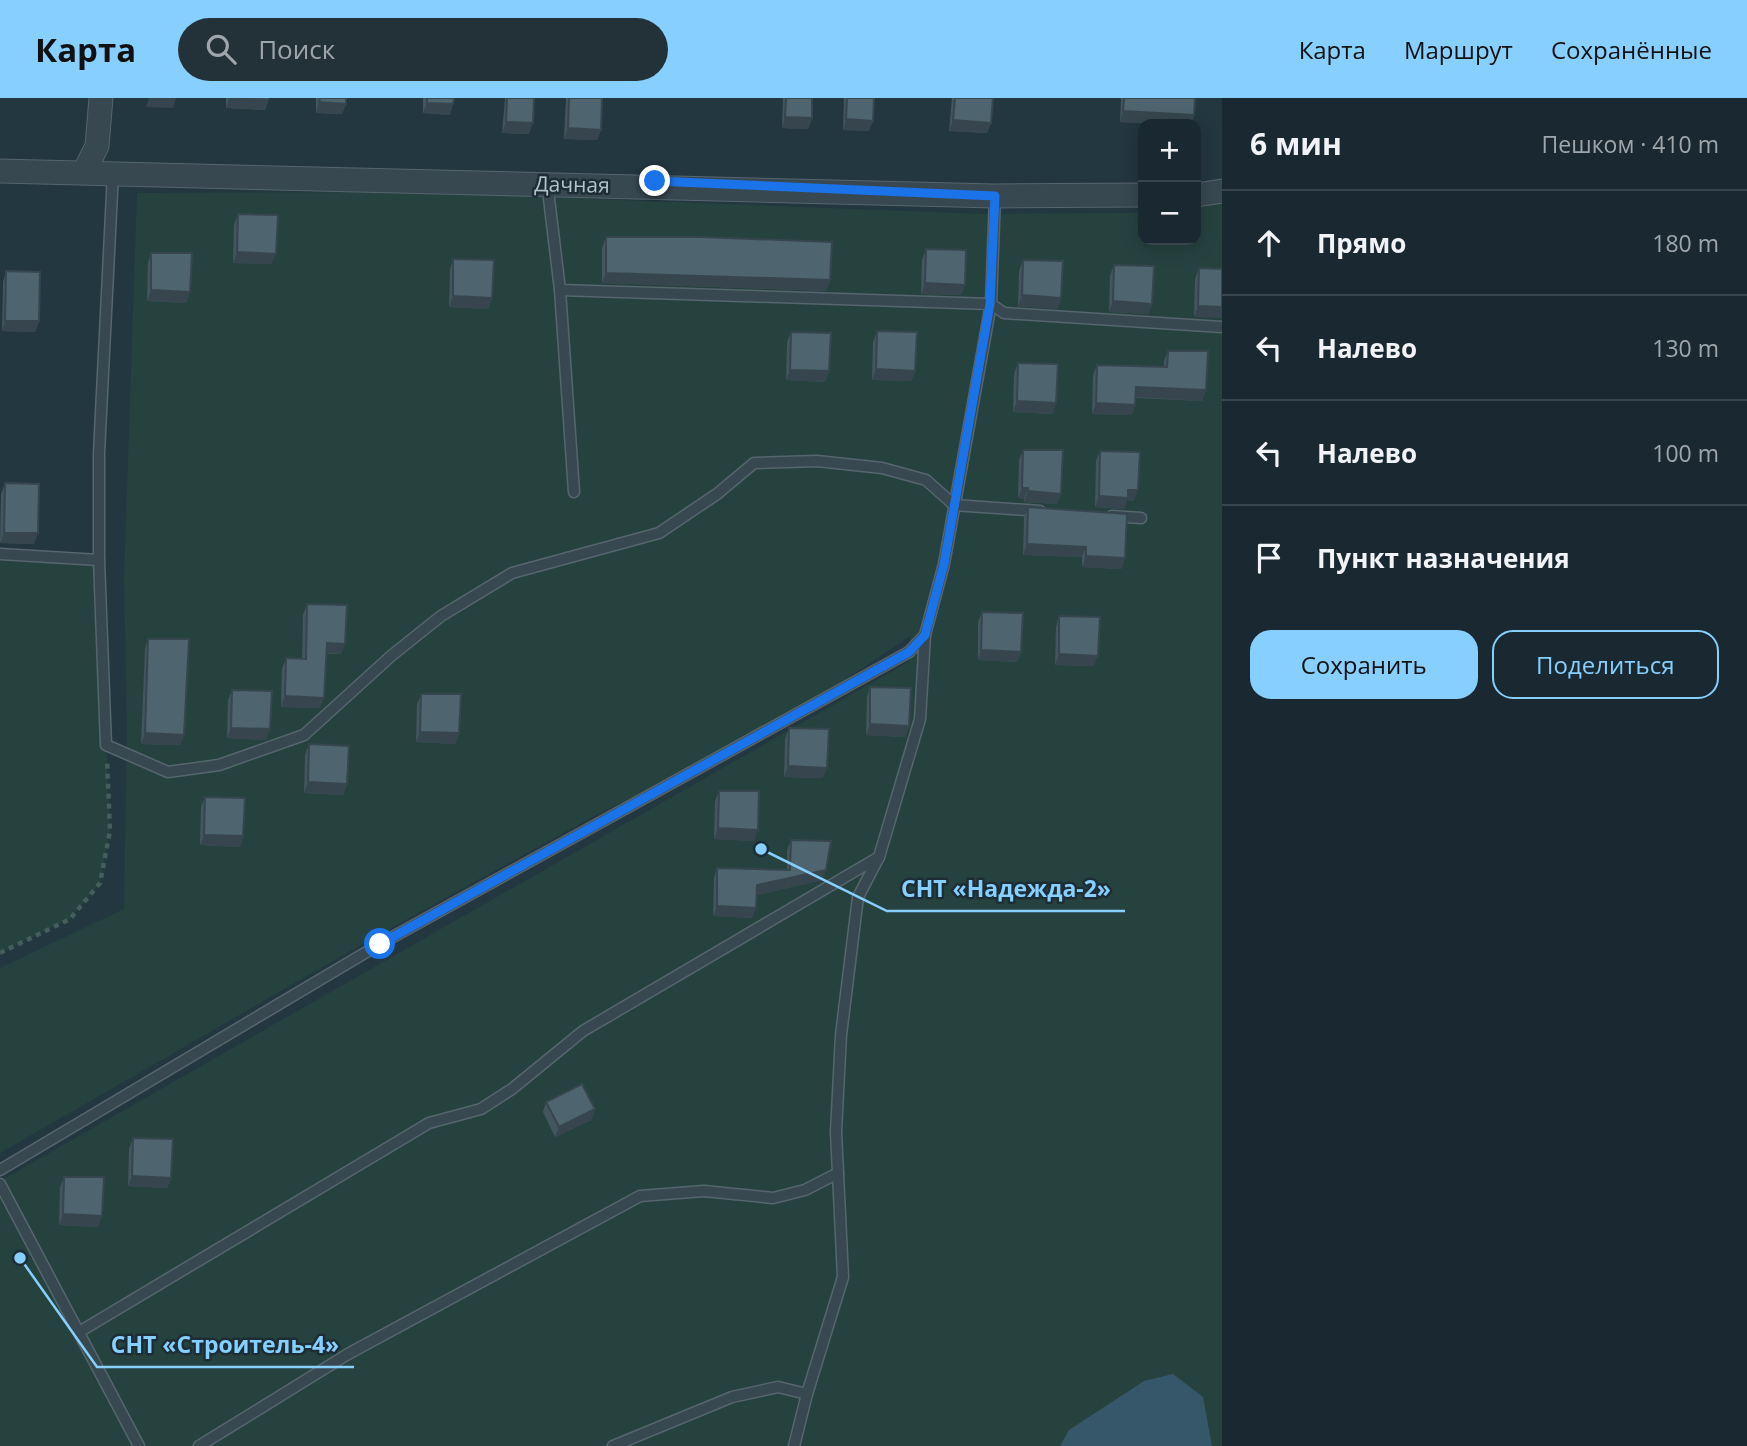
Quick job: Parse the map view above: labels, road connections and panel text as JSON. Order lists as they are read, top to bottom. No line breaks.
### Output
{"streets":{"street":["Дачная"]},"places":["СНТ «Надежда-2»","СНТ «Строитель-4»"],"page":{"header":"Карта","search":"Поиск","nav":["Карта","Маршрут","Сохранённые"],"heading":["6 мин","Пешком · 410 m"],"map_buttons":["+","−"],"list":[["Прямо","180 m"],["Налево","130 m"],["Налево","100 m"],"Пункт назначения"],"buttons":["Сохранить","Поделиться"]}}
